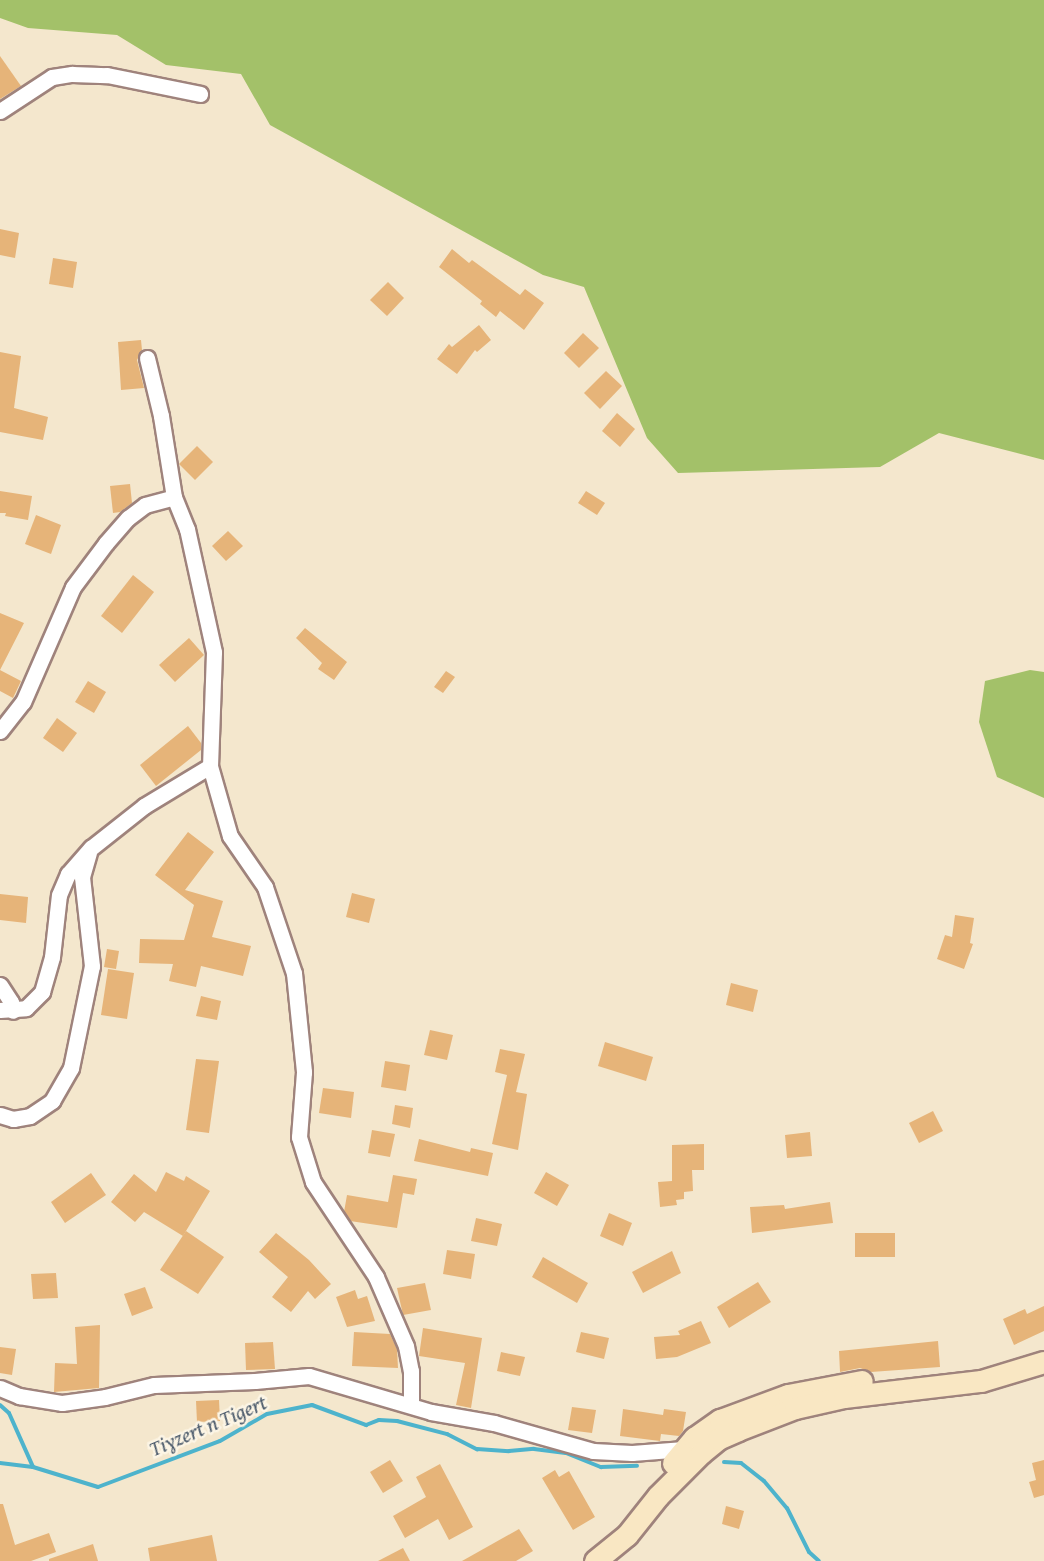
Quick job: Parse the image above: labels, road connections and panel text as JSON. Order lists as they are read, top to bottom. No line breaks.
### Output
{"water":["Tiɣzert n Tigert"]}
